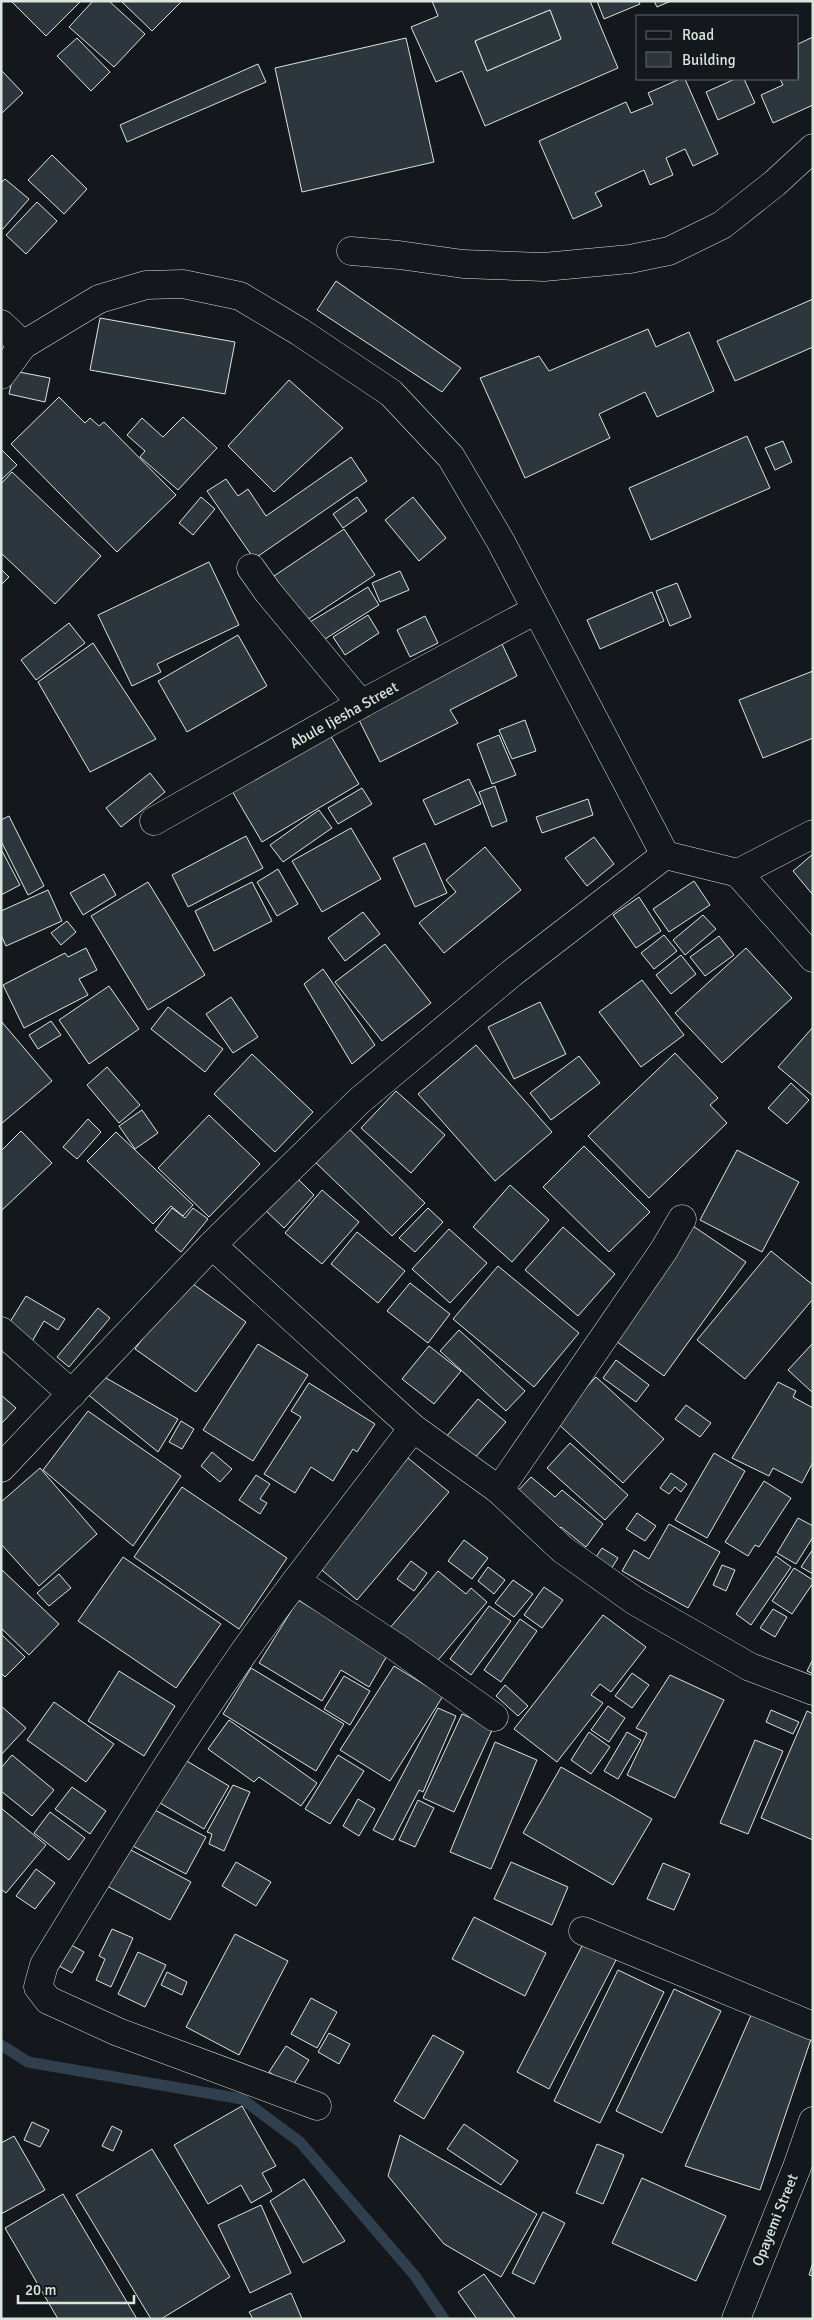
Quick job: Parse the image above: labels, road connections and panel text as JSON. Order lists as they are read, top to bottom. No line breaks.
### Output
{"streets":{"street":["Abule Ijesha Street","Opayemi Street"]},"legend":["Road","Building"],"scale_bar":"20 m"}
